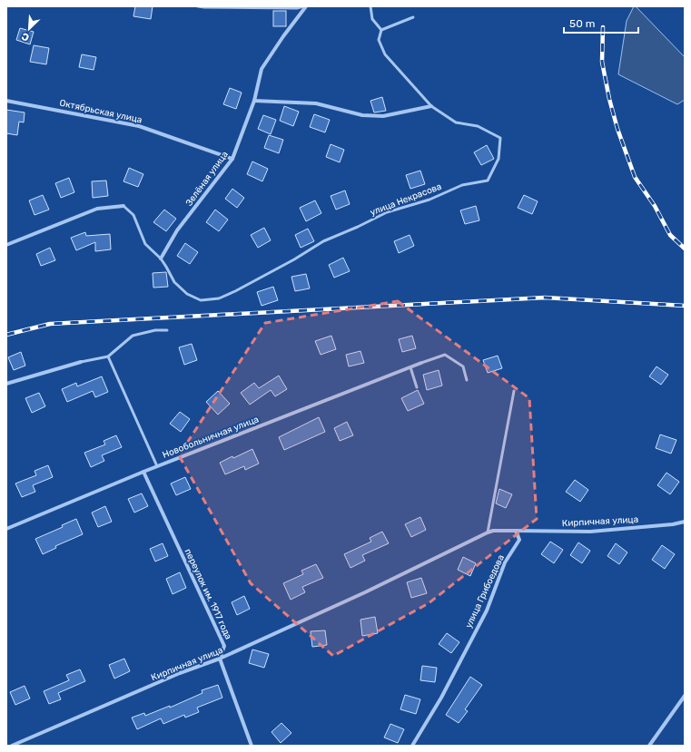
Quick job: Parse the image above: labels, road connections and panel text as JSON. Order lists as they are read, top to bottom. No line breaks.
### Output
{"streets":{"street":["Октябрьская улица","Зелёная улица","Новобольничная улица","Кирпичная улица","улица Грибоедова","переулок им. 1917 года"],"lane":["улица Некрасова"]},"crossings":[["Октябрьская улица","Зелёная улица"],["Зелёная улица","улица Некрасова"],["Новобольничная улица","переулок им. 1917 года"],["Кирпичная улица","улица Грибоедова"],["Кирпичная улица","переулок им. 1917 года"]],"scale_bar":"50 m","north":"bottom left"}
